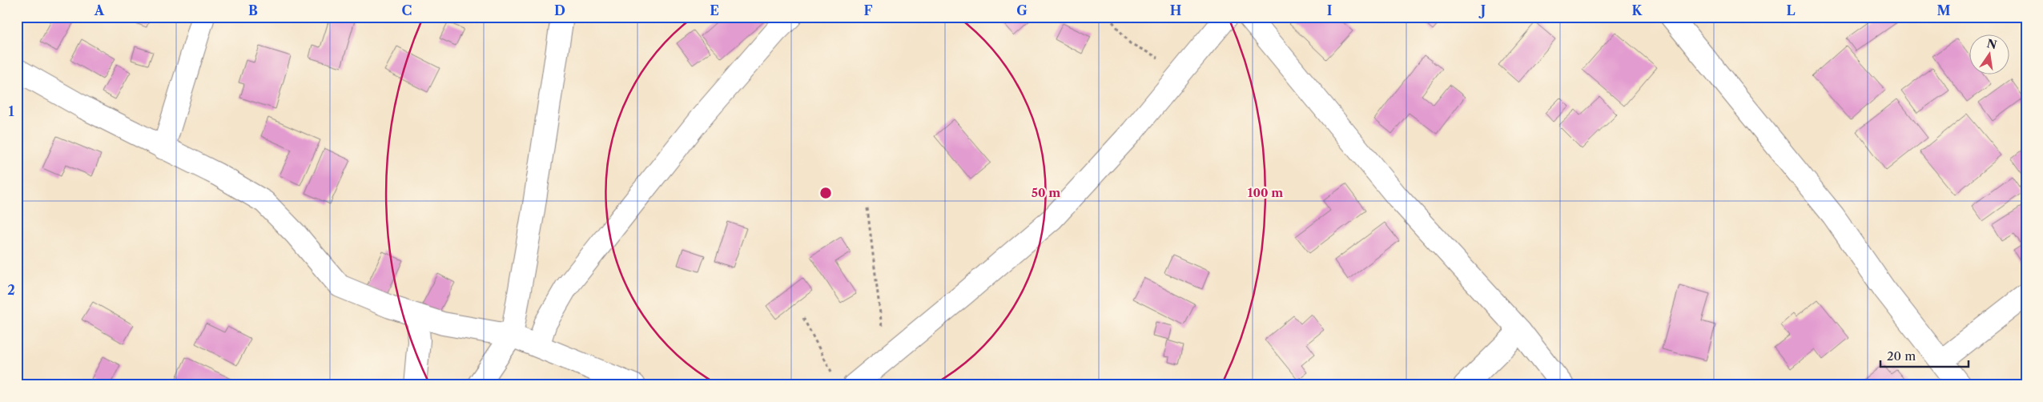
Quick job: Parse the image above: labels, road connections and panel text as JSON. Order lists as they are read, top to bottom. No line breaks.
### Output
{"scale_bar":"20 m","north":"top","grid":{"columns":["A","B","C","D","E","F","G","H","I","J","K","L","M"],"rows":["1","2"]},"rings":["50 m","100 m"]}
